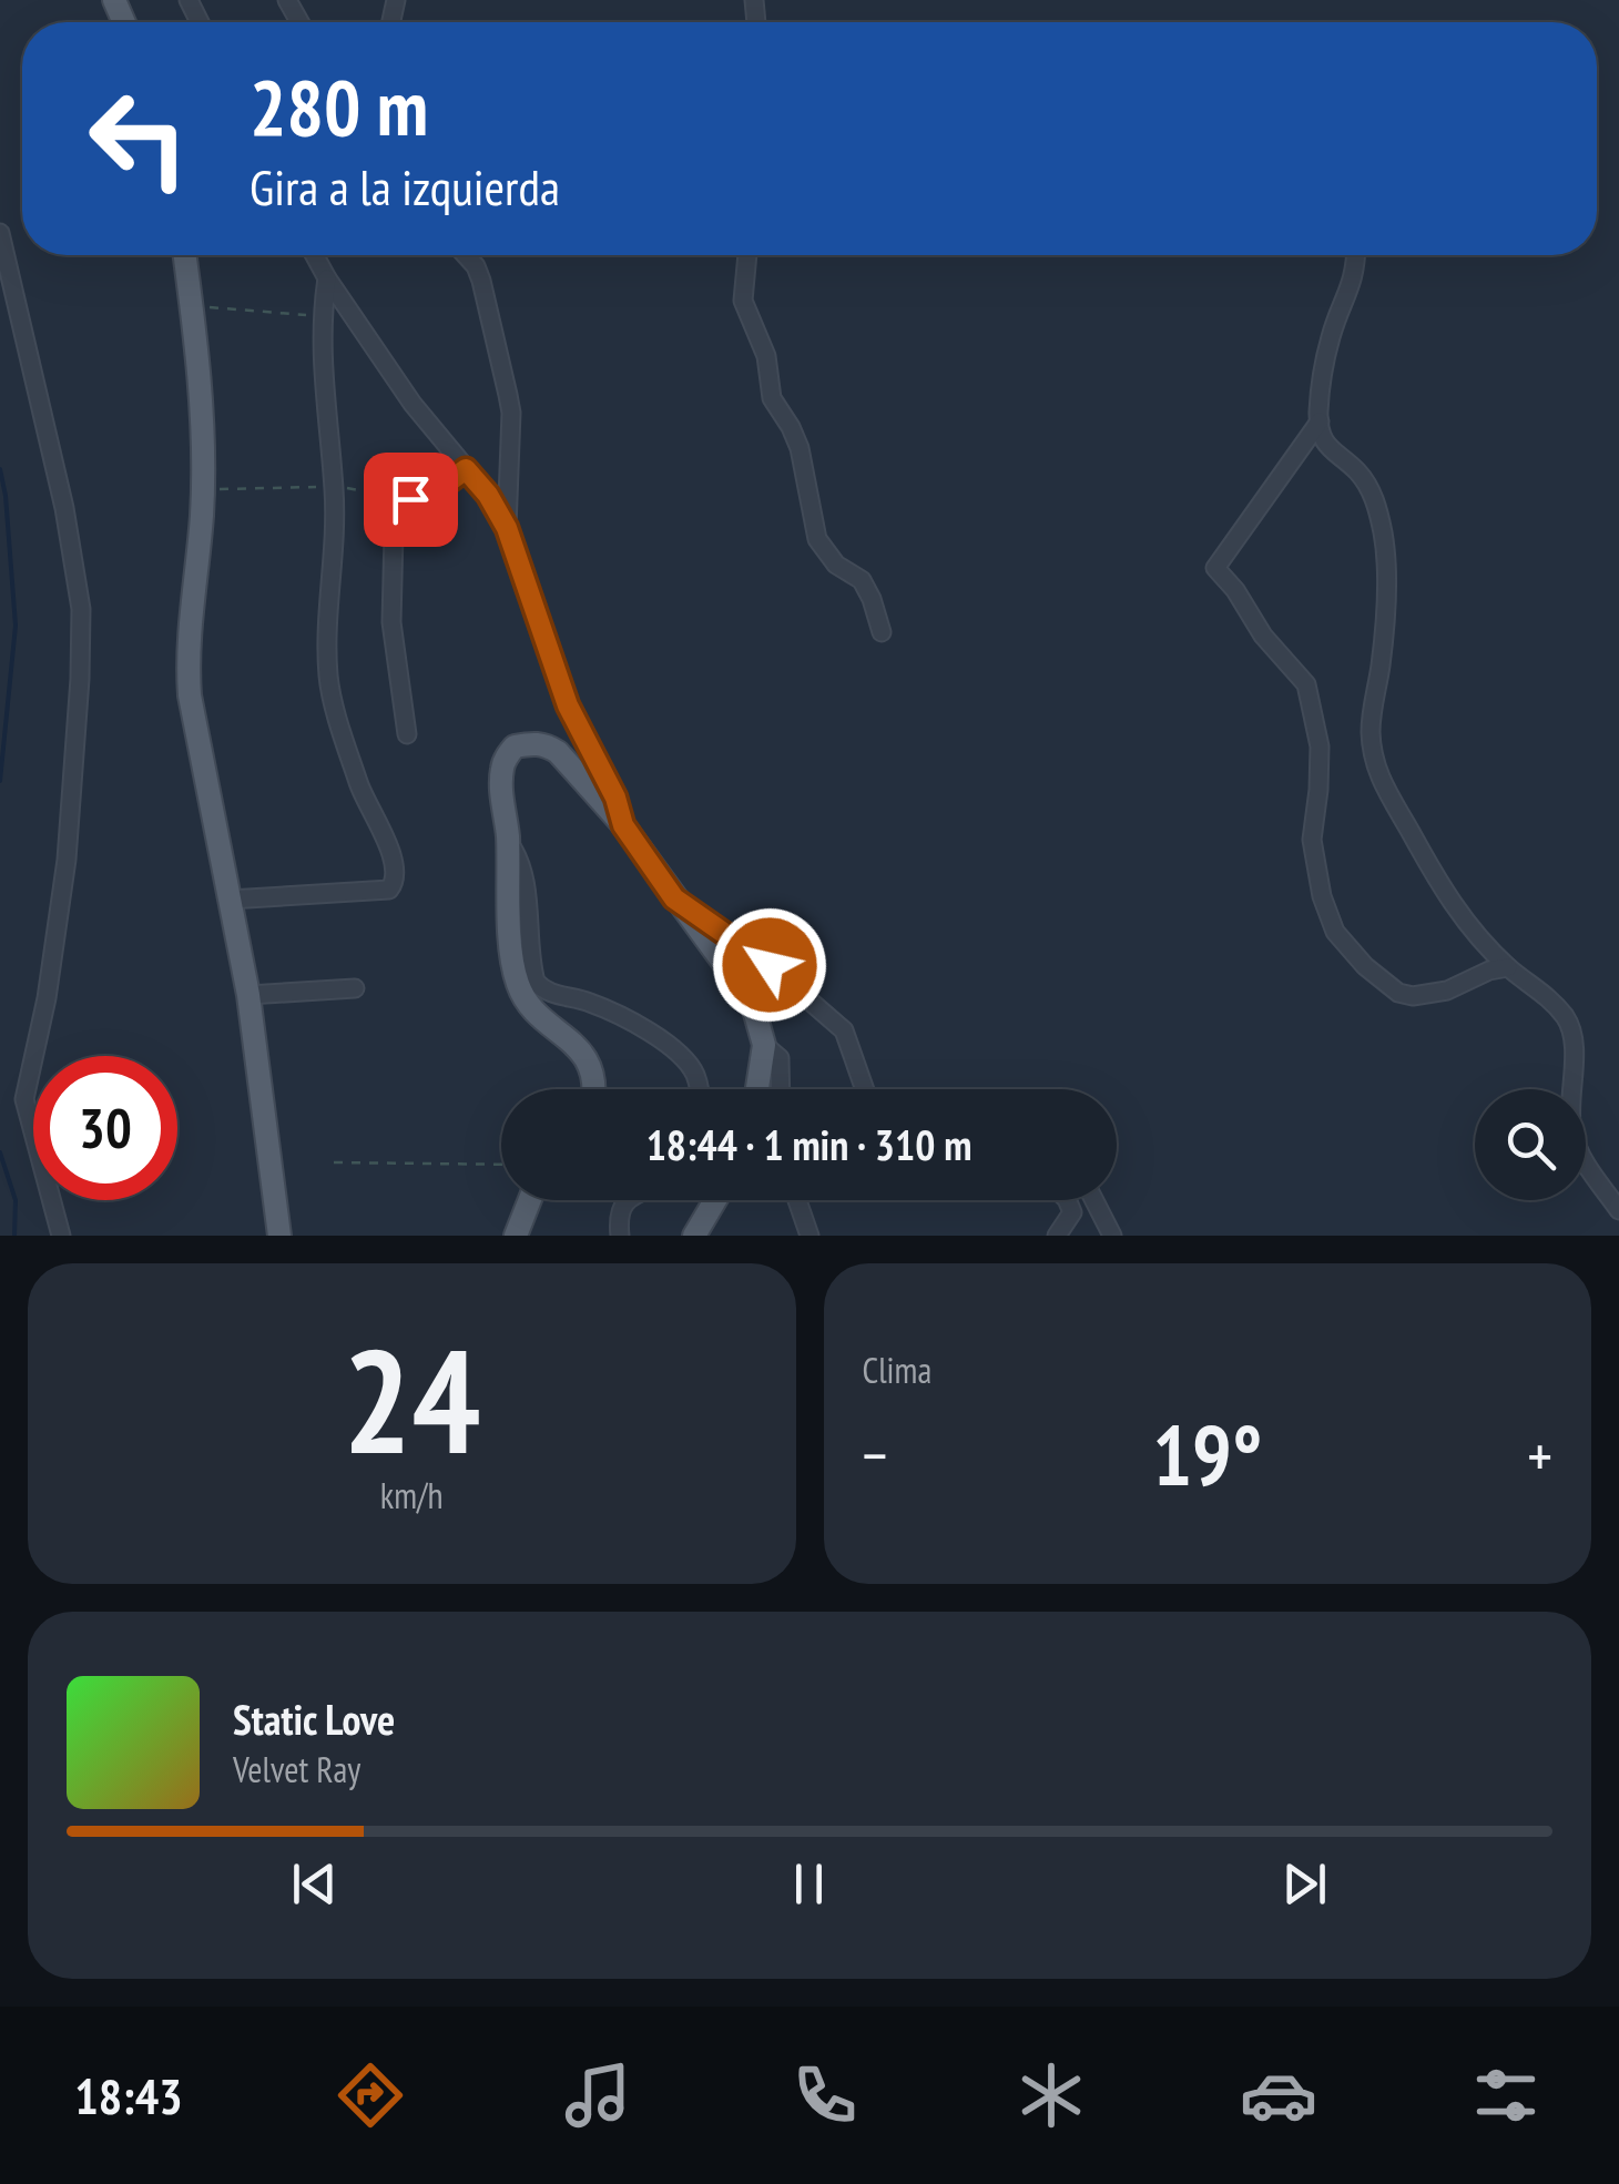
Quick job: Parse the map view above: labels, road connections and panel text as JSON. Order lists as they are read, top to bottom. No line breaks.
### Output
{"page":{"turn":["280 m","Gira a la izquierda"],"limit":"30","trip":"18:44 · 1 min · 310 m","tile":[["24","km/h"],"Clima"],"heat":["−","19°","+"],"song":["Static Love","Velvet Ray"],"tabs":"18:43"}}
